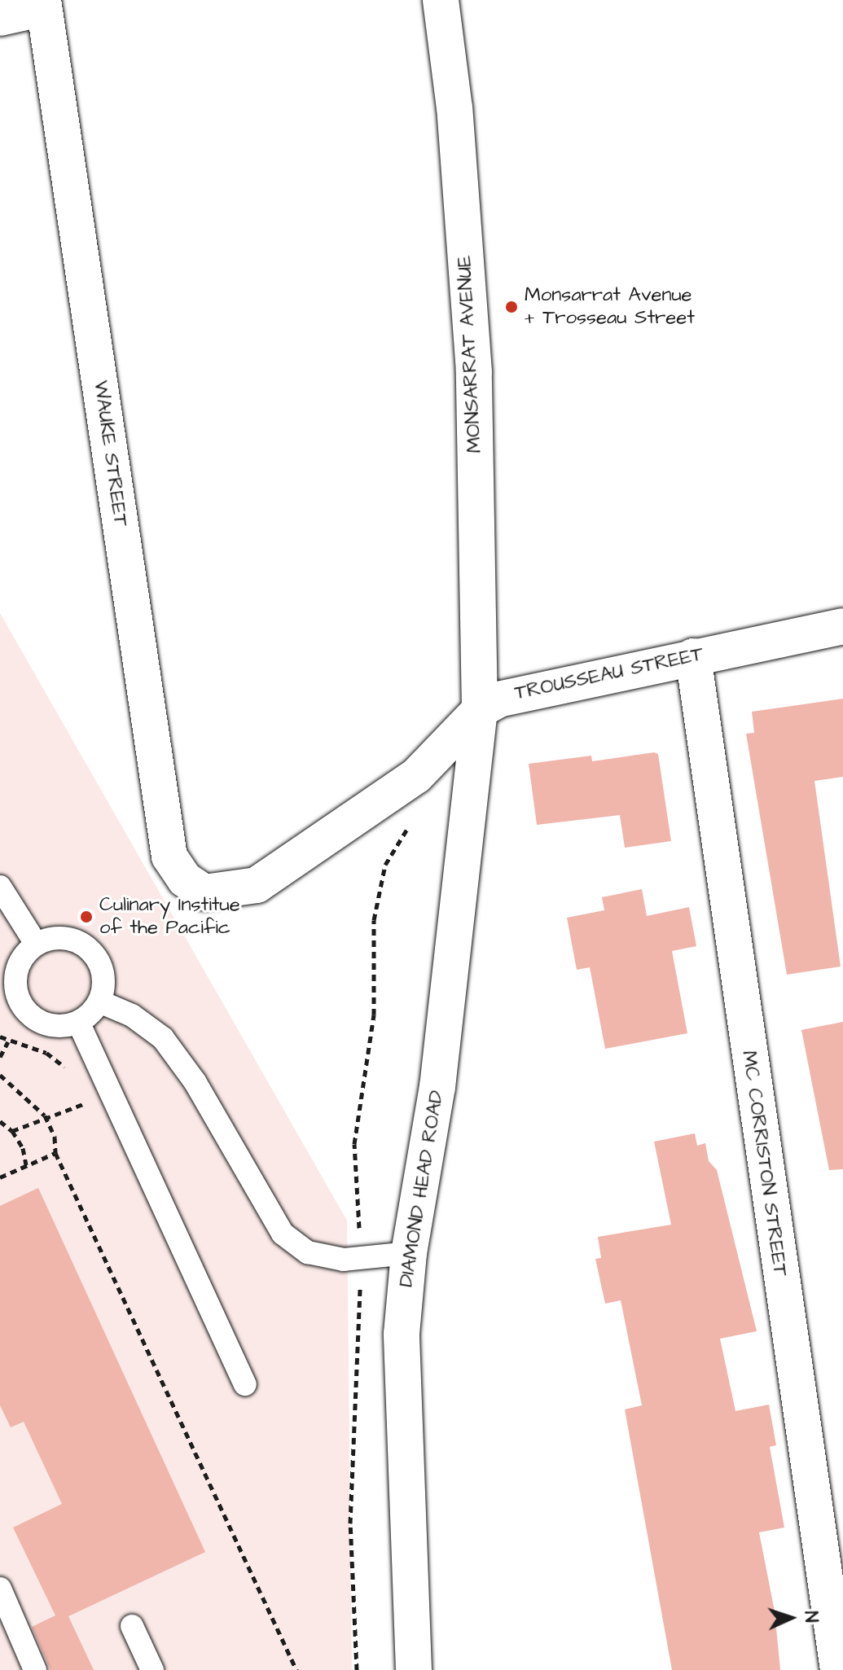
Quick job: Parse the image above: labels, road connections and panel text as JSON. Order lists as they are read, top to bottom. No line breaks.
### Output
{"streets":{"street":["MONSARRAT AVENUE","WAUKE STREET","TROUSSEAU STREET","MC CORRISTON STREET","DIAMOND HEAD ROAD"]},"crossings":[["MONSARRAT AVENUE","TROUSSEAU STREET"],["MONSARRAT AVENUE","DIAMOND HEAD ROAD"],["WAUKE STREET","TROUSSEAU STREET"],["TROUSSEAU STREET","MC CORRISTON STREET"],["TROUSSEAU STREET","DIAMOND HEAD ROAD"]],"places":["Monsarrat Avenue + Trosseau Street","Culinary Institue of the Pacific"],"north":"right"}
